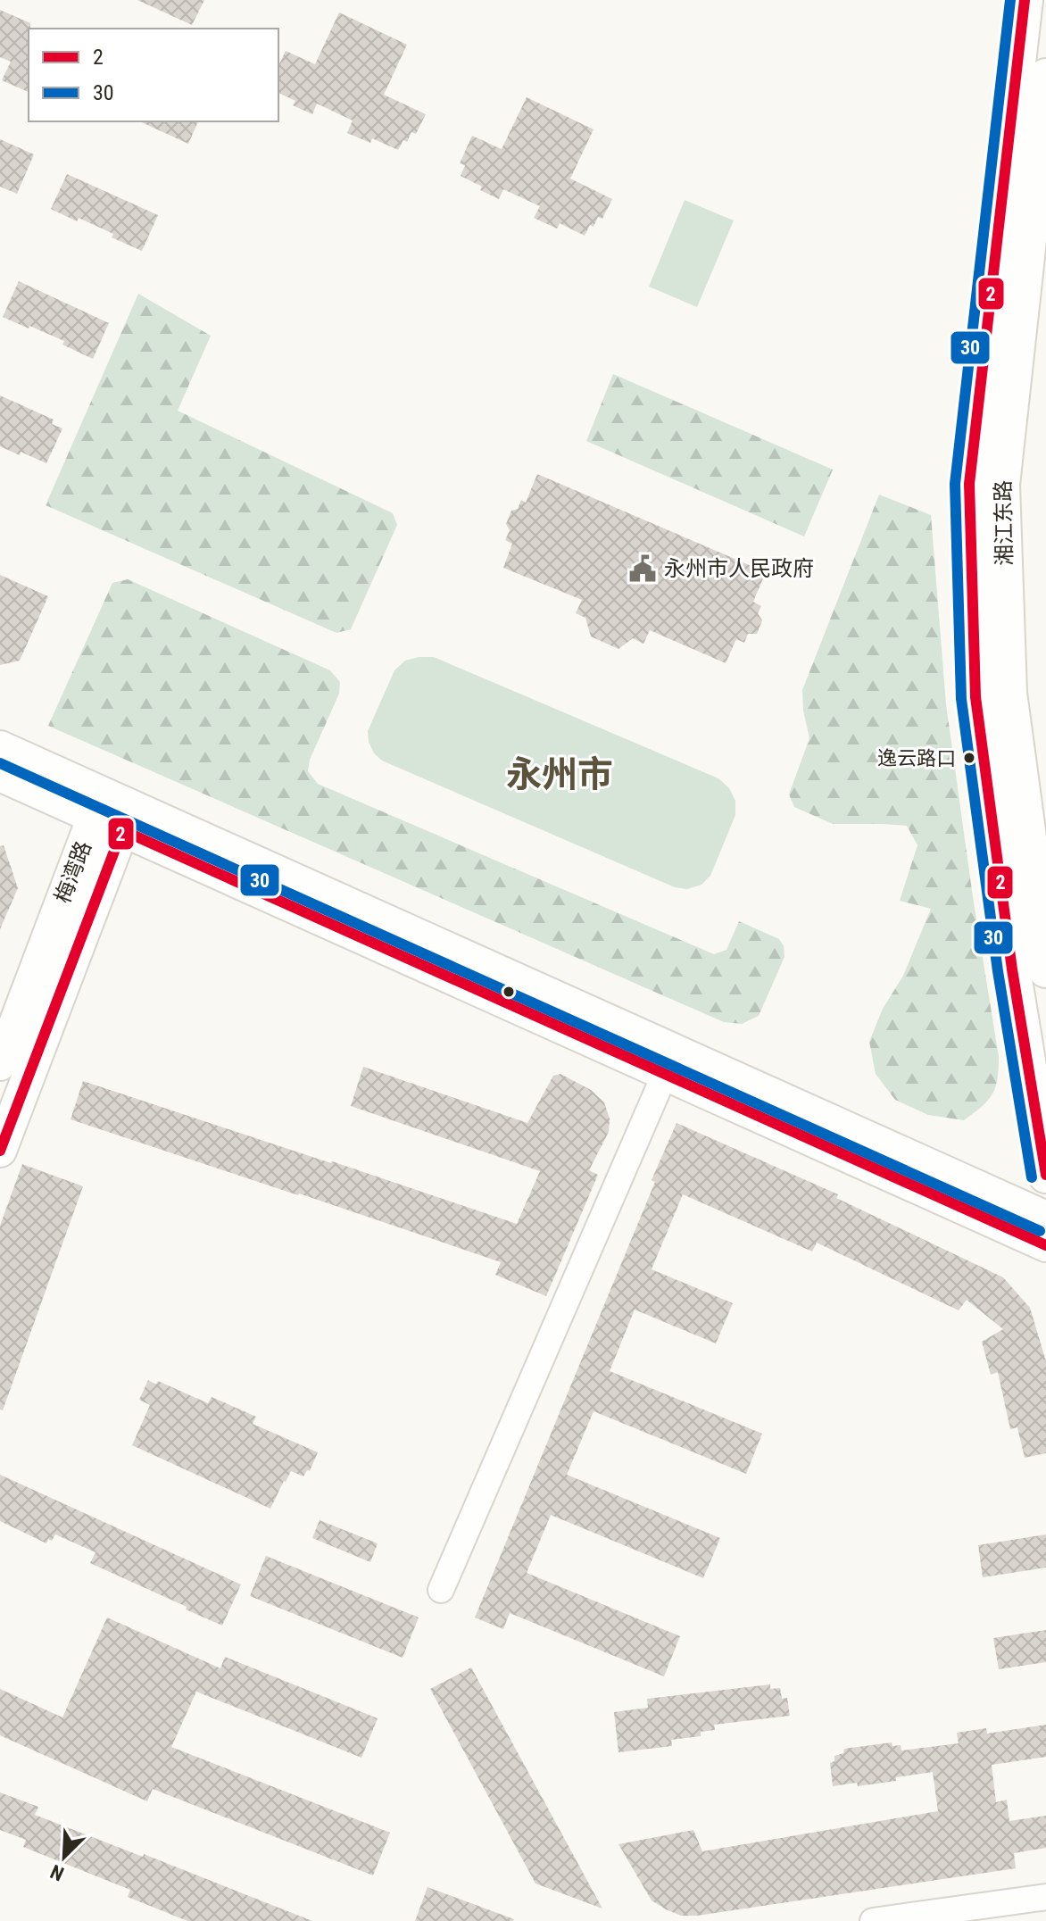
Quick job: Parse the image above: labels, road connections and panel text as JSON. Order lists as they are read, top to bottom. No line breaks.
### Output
{"streets":{"main road":["湘江东路"],"street":["梅湾路"]},"districts":["永州市"],"places":{"public building":["永州市人民政府"],"other":["逸云路口"]},"lines":["transit line 2","transit line 30"],"legend":["2","30"],"north":"bottom left"}
